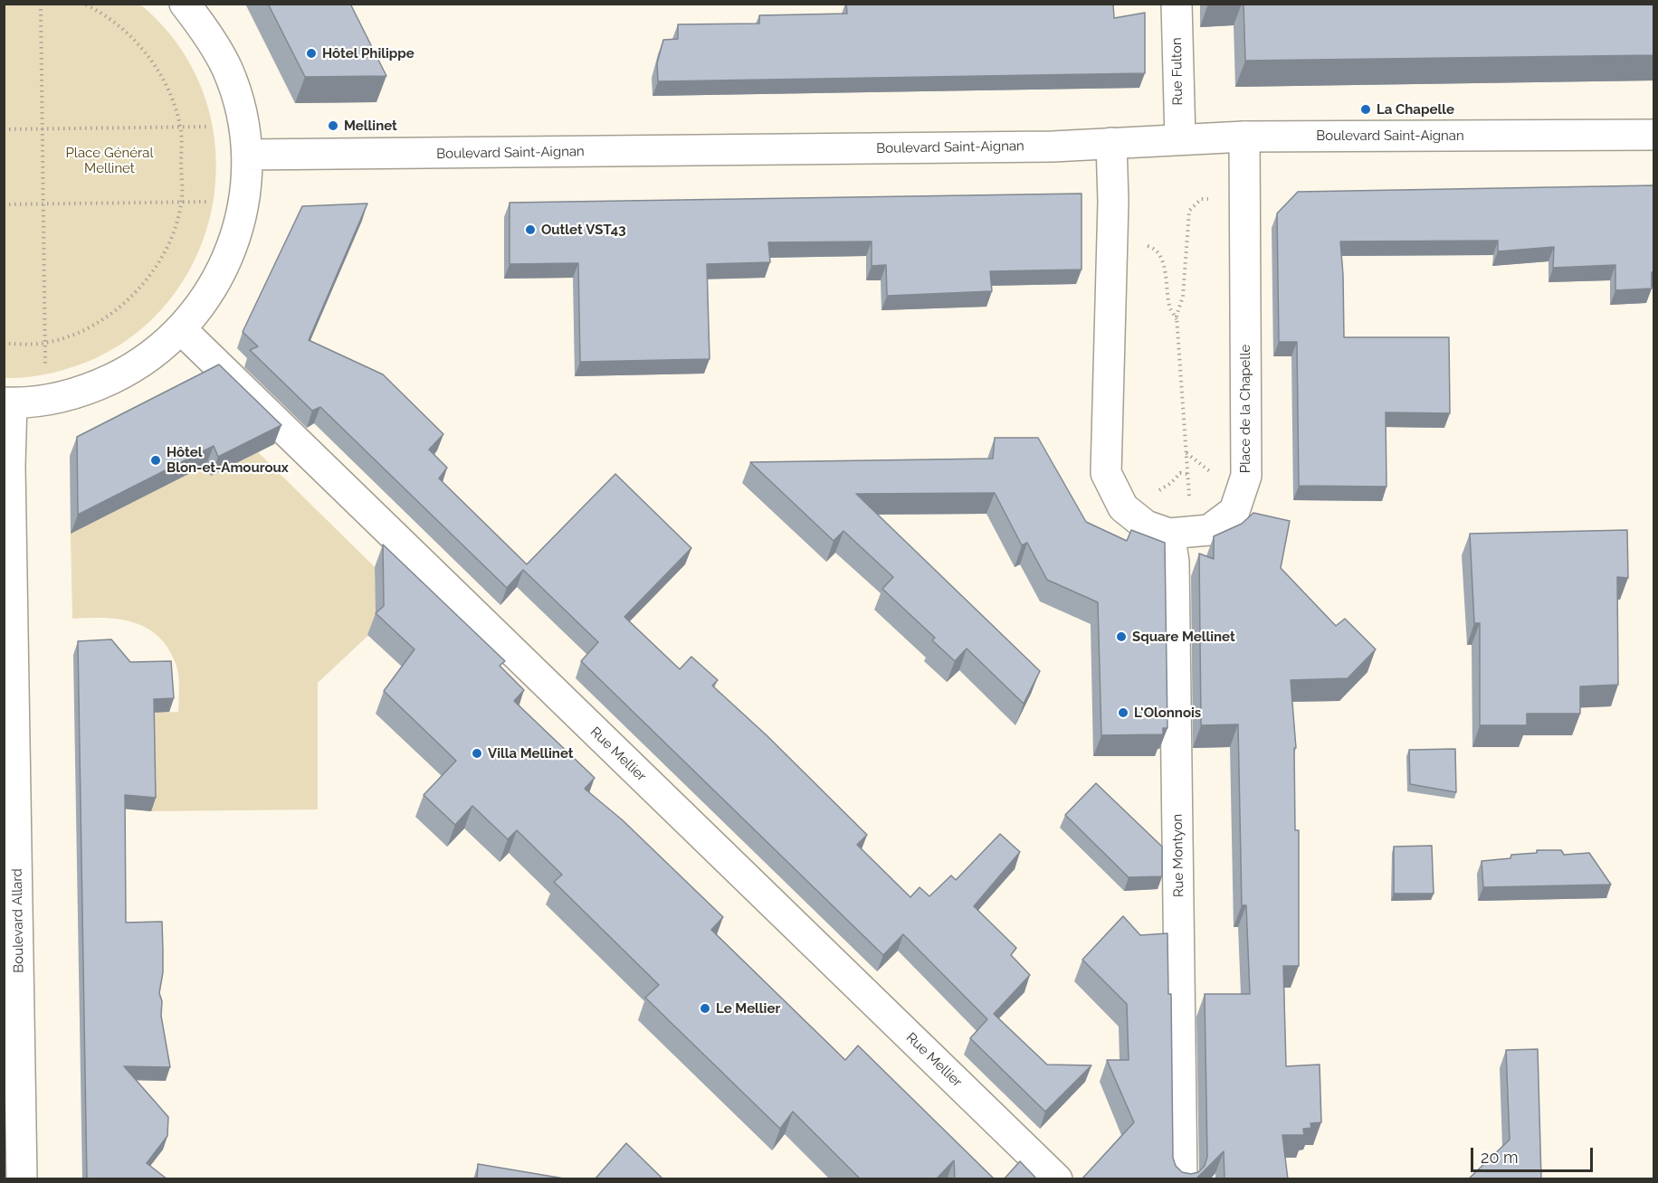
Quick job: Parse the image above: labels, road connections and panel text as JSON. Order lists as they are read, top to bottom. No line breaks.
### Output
{"streets":{"street":["Rue Fulton","Boulevard Saint-Aignan","Place de la Chapelle","Rue Mellier","Rue Montyon","Boulevard Allard"]},"crossings":[["Rue Fulton","Boulevard Saint-Aignan"],["Boulevard Saint-Aignan","Place de la Chapelle"],["Place de la Chapelle","Rue Montyon"]],"parks":["Place Général Mellinet"],"places":["Hôtel Philippe","La Chapelle","Mellinet","Outlet VST43","Hôtel Blon-et-Amouroux","Square Mellinet","L'Olonnois","Villa Mellinet","Le Mellier"],"scale_bar":"20 m"}
